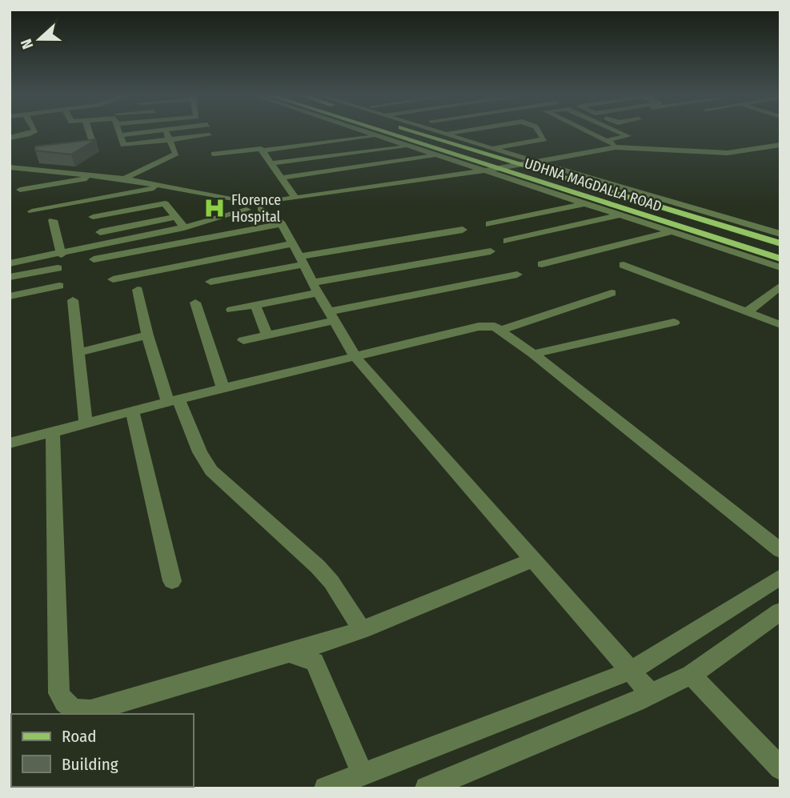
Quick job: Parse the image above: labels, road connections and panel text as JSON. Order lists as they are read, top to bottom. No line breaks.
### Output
{"streets":{"main road":["UDHNA MAGDALLA ROAD"]},"places":{"hospital":["Florence Hospital"]},"legend":["Road","Building"],"north":"left"}
